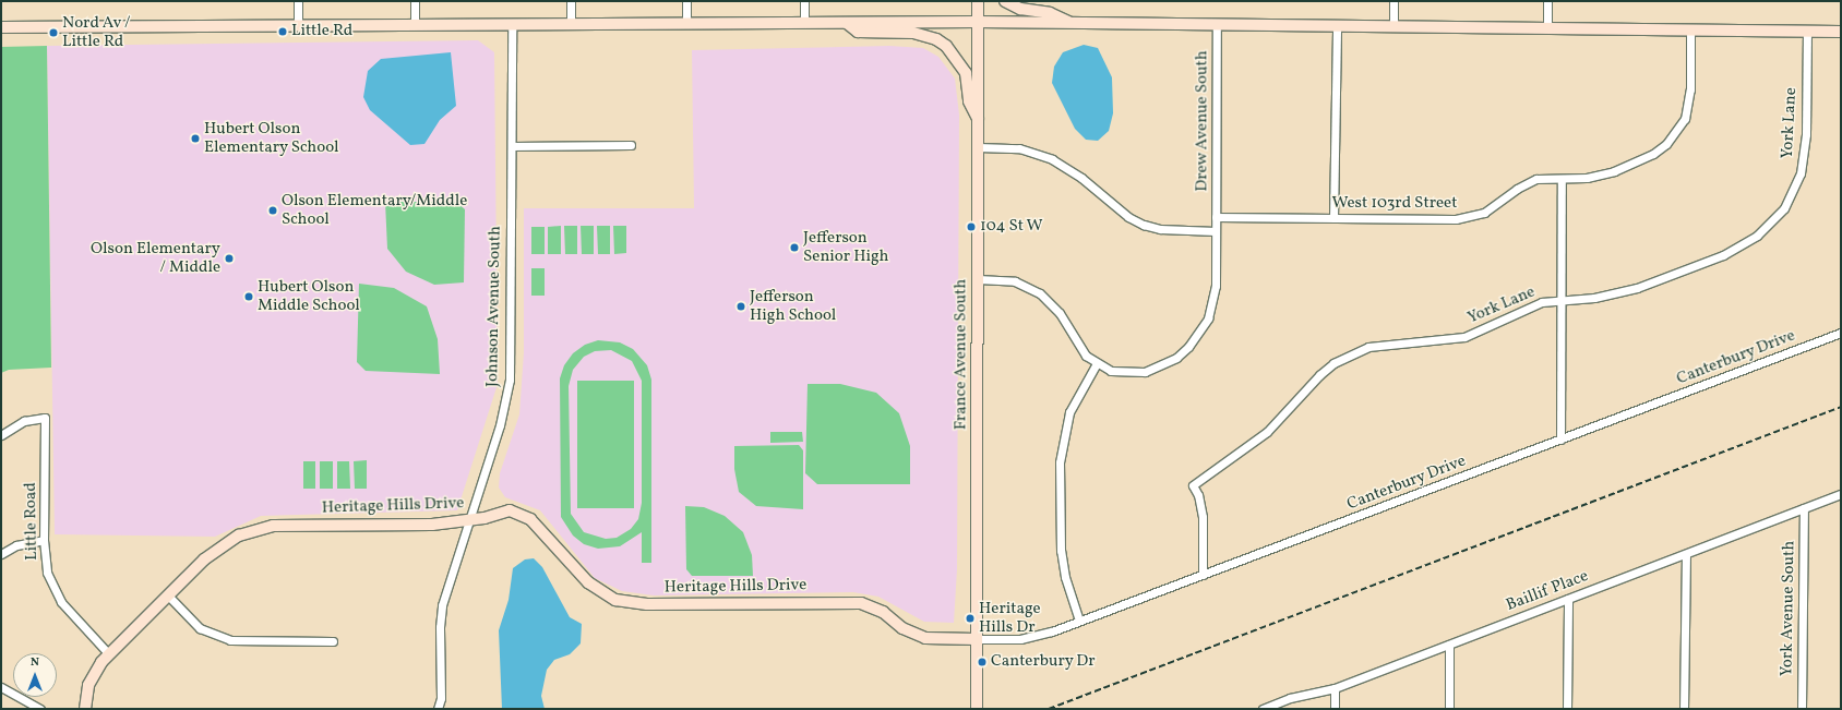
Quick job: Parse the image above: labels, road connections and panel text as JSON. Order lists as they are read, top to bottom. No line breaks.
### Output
{"streets":{"street":["Drew Avenue South","York Lane","West 103rd Street","Johnson Avenue South","France Avenue South","Canterbury Drive","Heritage Hills Drive","Little Road","Baillif Place","York Avenue South"]},"crossings":[["Drew Avenue South","West 103rd Street"],["York Lane","Canterbury Drive"],["Johnson Avenue South","Heritage Hills Drive"],["France Avenue South","Canterbury Drive"],["France Avenue South","Heritage Hills Drive"],["Canterbury Drive","Heritage Hills Drive"],["Heritage Hills Drive","Little Road"],["Baillif Place","York Avenue South"]],"places":["Little Rd","Nord Av / Little Rd","Hubert Olson Elementary School","Olson Elementary/Middle School","104 St W","Jefferson Senior High","Olson Elementary / Middle","Hubert Olson Middle School","Jefferson High School","Heritage Hills Dr","Canterbury Dr"],"north":"top"}
